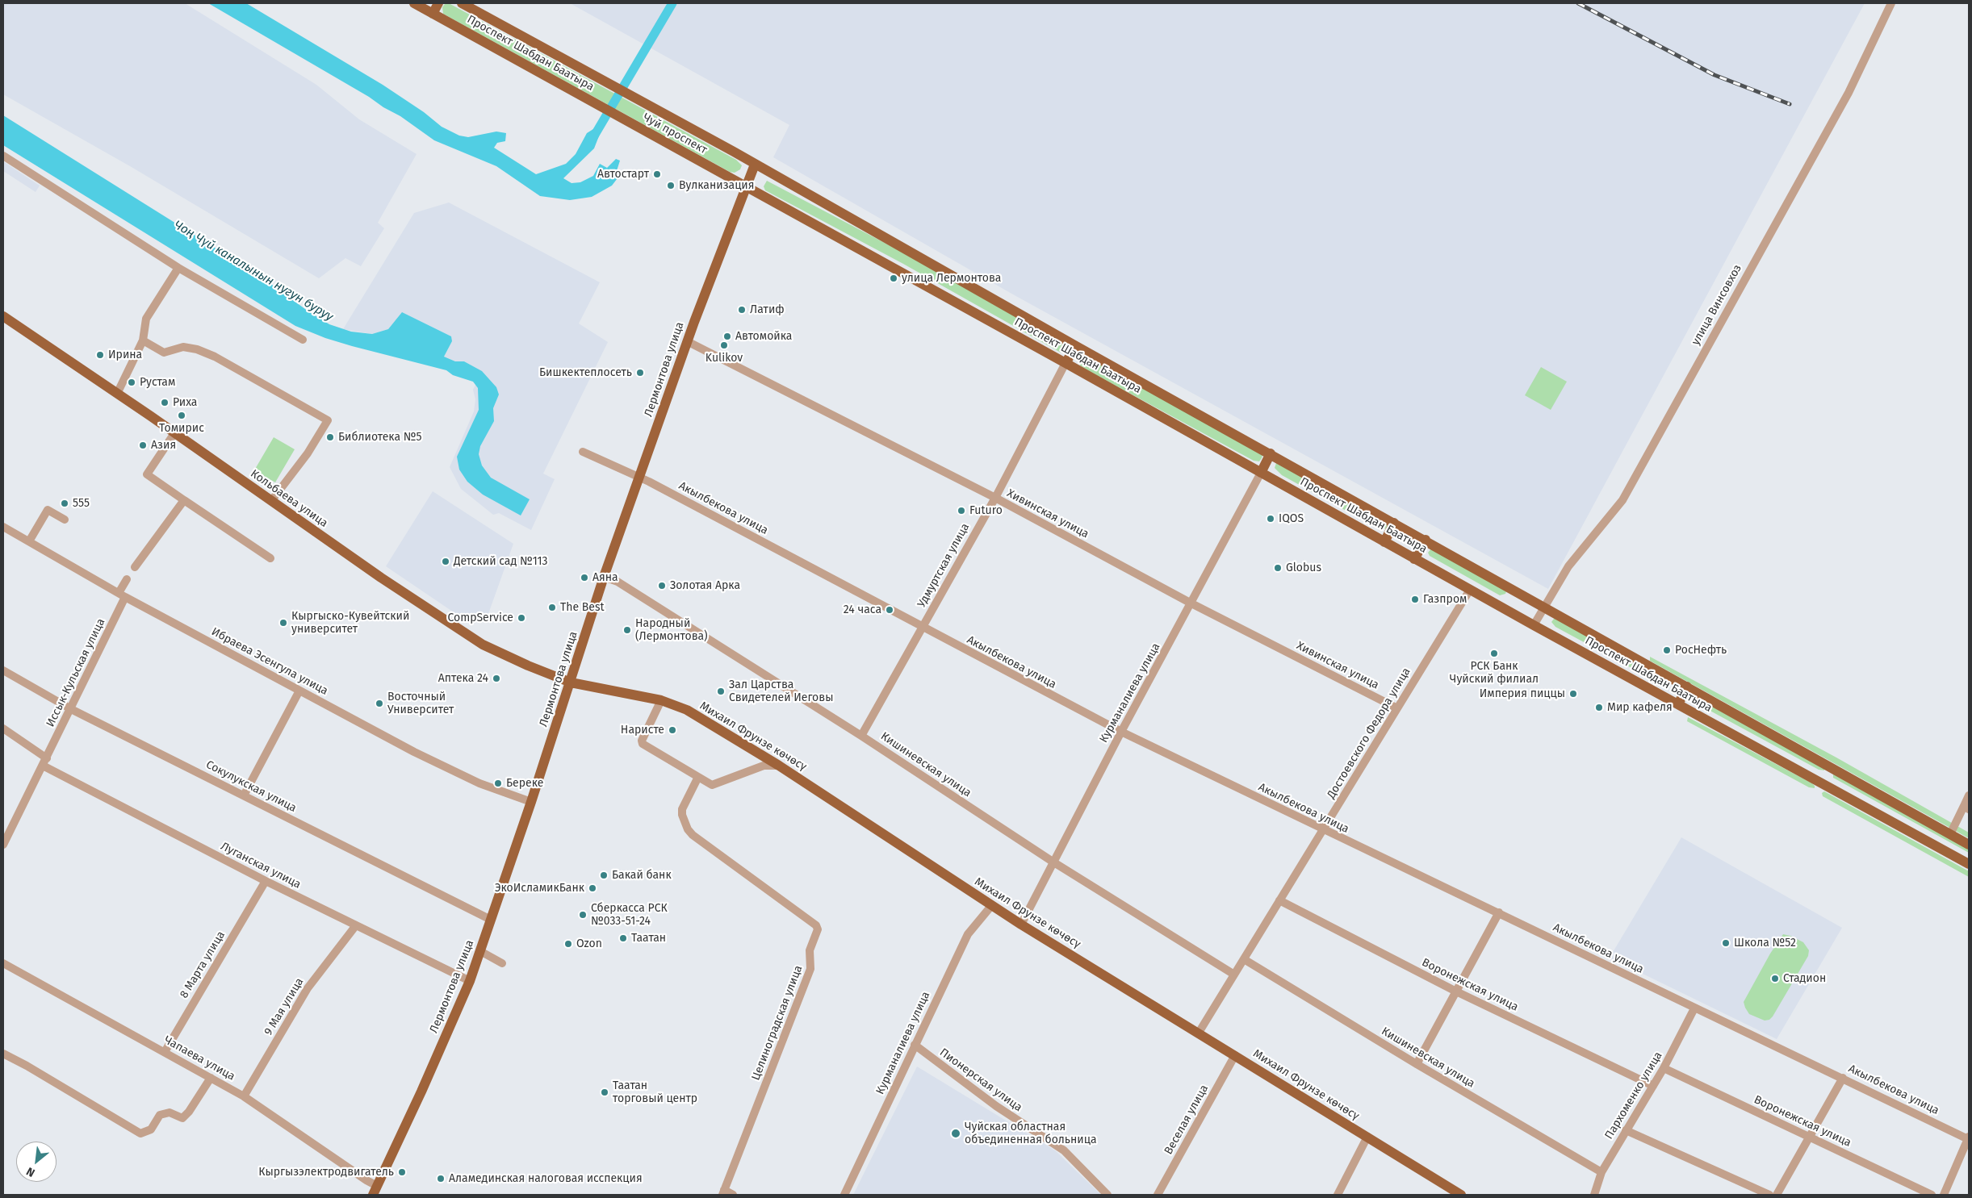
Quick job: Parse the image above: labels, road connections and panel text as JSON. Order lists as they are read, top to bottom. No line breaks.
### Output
{"streets":{"main road":["Проспект Шабдан Баатыра","Чуй проспект","Лермонтова улица","Кольбаева улица","Михаил Фрунзе көчөсү"],"street":["улица Винсовхоз","Акылбекова улица","Хивинская улица","Удмуртская улица","Ибраева Эсенгула улица","Иссык-Кульская улица","Курманалиева улица","Достоевского Федора улица","Кишиневская улица","Сокулукская улица","Луганская улица","8 Марта улица","Воронежская улица","9 Мая улица","Целиноградская улица","Чапаева улица","Пионерская улица","Пархоменко улица","Веселая улица"]},"crossings":[["Проспект Шабдан Баатыра","Чуй проспект"],["Проспект Шабдан Баатыра","улица Винсовхоз"],["Проспект Шабдан Баатыра","Лермонтова улица"],["Проспект Шабдан Баатыра","Удмуртская улица"],["Проспект Шабдан Баатыра","Курманалиева улица"],["Проспект Шабдан Баатыра","Достоевского Федора улица"],["Чуй проспект","Лермонтова улица"],["Лермонтова улица","Кольбаева улица"],["Лермонтова улица","Акылбекова улица"],["Лермонтова улица","Хивинская улица"],["Лермонтова улица","Ибраева Эсенгула улица"],["Лермонтова улица","Михаил Фрунзе көчөсү"],["Лермонтова улица","Кишиневская улица"],["Лермонтова улица","Сокулукская улица"],["Лермонтова улица","Луганская улица"],["Лермонтова улица","Чапаева улица"],["Кольбаева улица","Михаил Фрунзе көчөсү"],["Акылбекова улица","Удмуртская улица"],["Акылбекова улица","Курманалиева улица"],["Акылбекова улица","Достоевского Федора улица"],["Акылбекова улица","Пархоменко улица"],["Хивинская улица","Удмуртская улица"],["Хивинская улица","Курманалиева улица"],["Хивинская улица","Достоевского Федора улица"],["Удмуртская улица","Кишиневская улица"],["Ибраева Эсенгула улица","Иссык-Кульская улица"],["Иссык-Кульская улица","Сокулукская улица"],["Иссык-Кульская улица","Луганская улица"],["Курманалиева улица","Михаил Фрунзе көчөсү"],["Курманалиева улица","Кишиневская улица"],["Курманалиева улица","Пионерская улица"],["Достоевского Федора улица","Михаил Фрунзе көчөсү"],["Достоевского Федора улица","Кишиневская улица"],["Достоевского Федора улица","Воронежская улица"],["Михаил Фрунзе көчөсү","Веселая улица"],["Кишиневская улица","Пархоменко улица"],["Луганская улица","8 Марта улица"],["Луганская улица","9 Мая улица"],["8 Марта улица","Чапаева улица"],["Воронежская улица","Пархоменко улица"],["9 Мая улица","Чапаева улица"]],"water":["Чоң Чүй каналынын нугун буруу"],"places":["Автостарт","Вулканизация","улица Лермонтова","Латиф","Автомойка","Kulikov","Ирина","Бишкектеплосеть","Рустам","Риха","Томирис","Библиотека №5","Азия","555","Futuro","IQOS","Детский сад №113","Globus","Аяна","Золотая Арка","Газпром","The Best","24 часа","CompService","Кыргыско-Кувейтский университет","Народный (Лермонтова)","РосНефть","РСК Банк Чуйский филиал","Аптека 24","Зал Царства Свидетелей Иеговы","Империя пиццы","Восточный Университет","Мир кафеля","Наристе","Береке","Бакай банк","ЭкоИсламикБанк","Сберкасса РСК №033-51-24","Таатан","Школа №52","Ozon","Стадион","Таатан торговый центр","Чуйская областная объединенная больница","Кыргызэлектродвигатель","Аламединская налоговая исспекция"],"north":"bottom left"}
